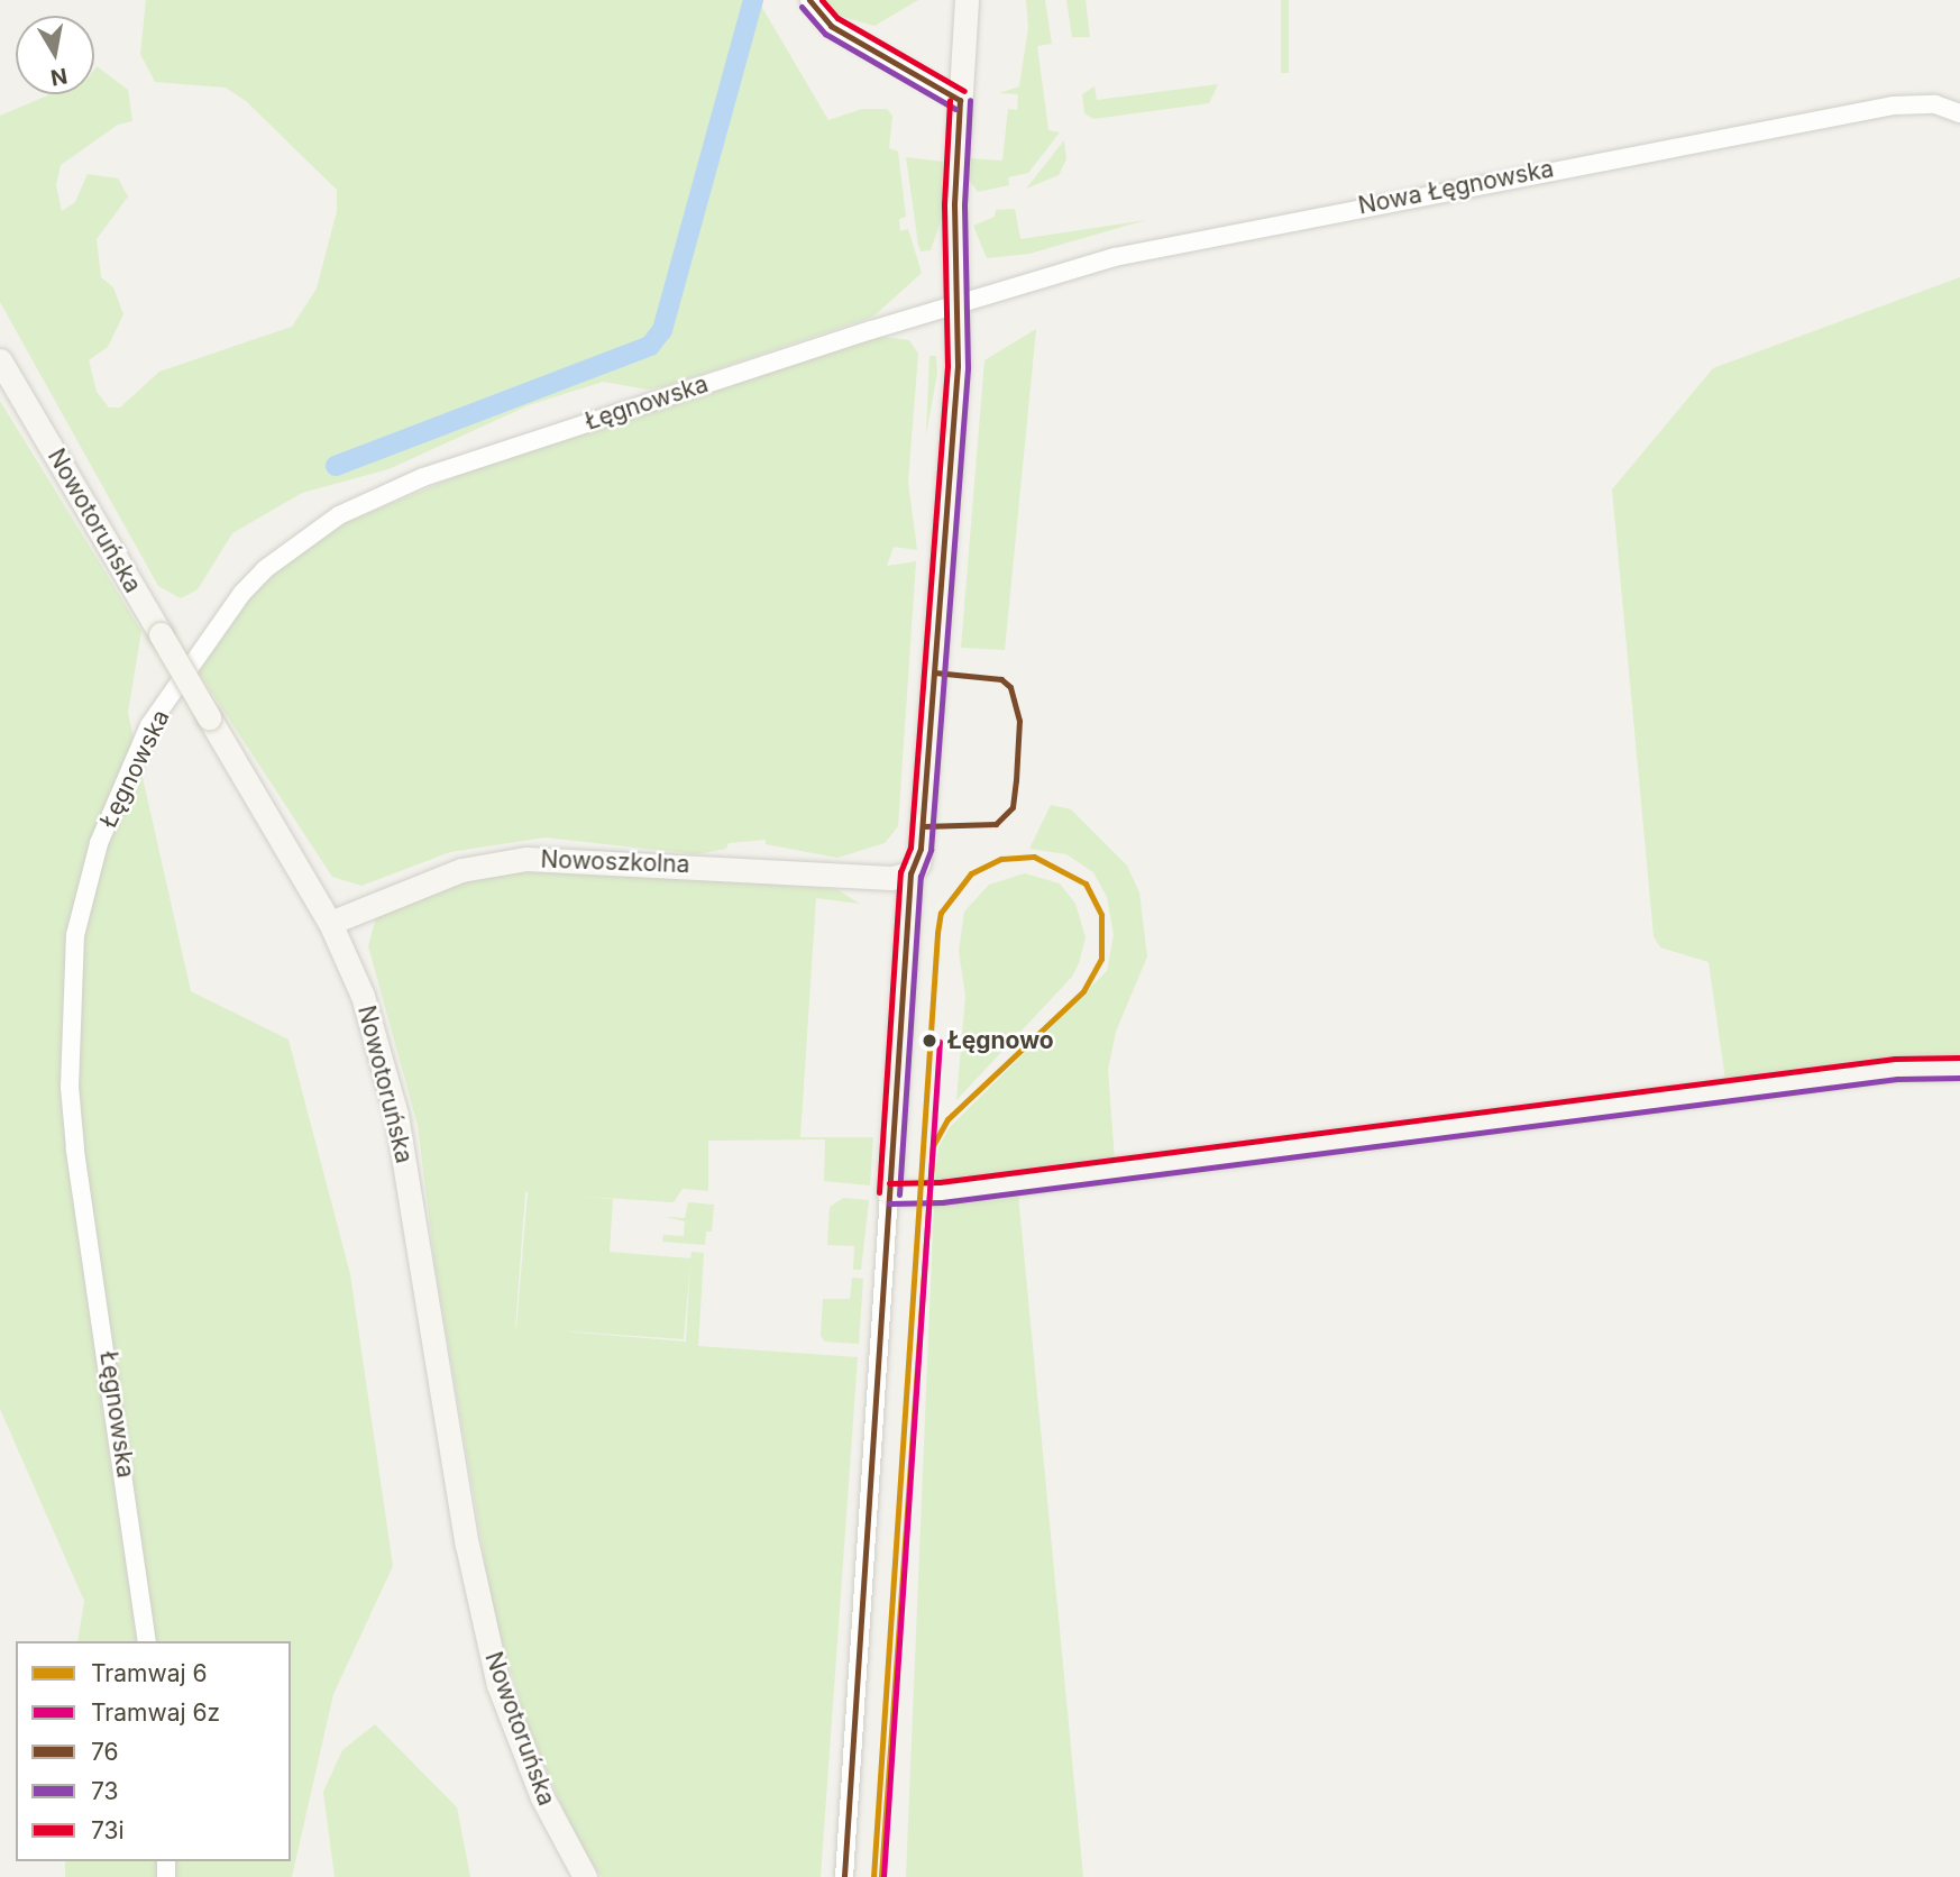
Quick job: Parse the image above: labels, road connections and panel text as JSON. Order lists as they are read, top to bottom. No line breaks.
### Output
{"streets":{"street":["Nowa Łęgnowska","Łęgnowska","Nowotoruńska","Nowoszkolna"]},"crossings":[["Nowa Łęgnowska","Łęgnowska"],["Nowotoruńska","Nowoszkolna"]],"places":["Łęgnowo"],"lines":["transit line 76","transit line 73i","transit line 73","tram line 6","tram line 6z"],"legend":["Tramwaj 6","Tramwaj 6z","76","73","73i"],"north":"bottom"}
